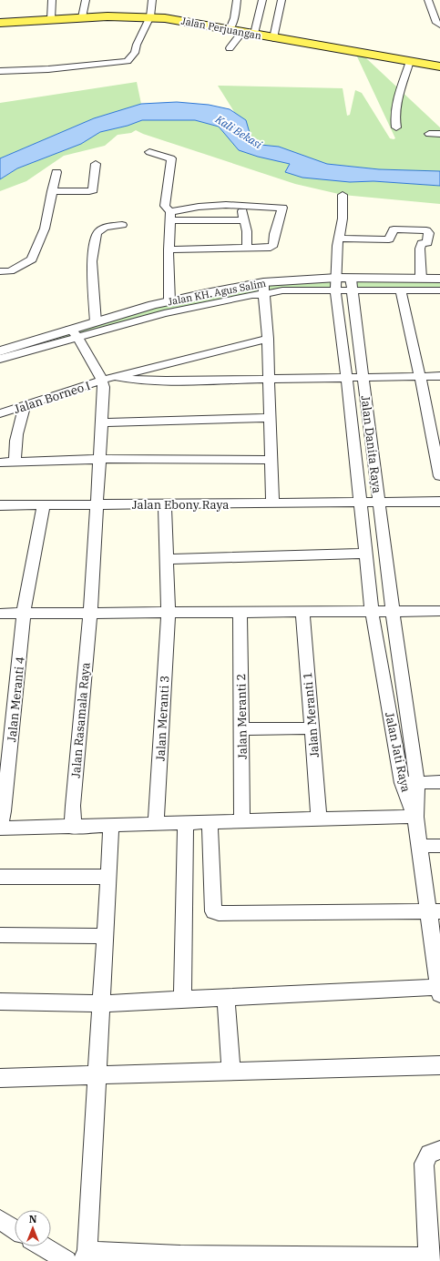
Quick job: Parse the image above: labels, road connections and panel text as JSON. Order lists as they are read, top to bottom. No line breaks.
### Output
{"streets":{"main road":["Jalan Perjuangan"],"street":["Jalan KH. Agus Salim","Jalan Borneo I","Jalan Danita Raya","Jalan Ebony Raya","Jalan Meranti 4","Jalan Meranti 1","Jalan Meranti 2","Jalan Meranti 3","Jalan Rasamala Raya","Jalan Jati Raya"]},"crossings":[["Jalan KH. Agus Salim","Jalan Danita Raya"],["Jalan Borneo I","Jalan Rasamala Raya"],["Jalan Danita Raya","Jalan Ebony Raya"],["Jalan Danita Raya","Jalan Jati Raya"],["Jalan Ebony Raya","Jalan Meranti 4"],["Jalan Ebony Raya","Jalan Meranti 3"],["Jalan Ebony Raya","Jalan Rasamala Raya"]],"water":["Kali Bekasi"],"north":"top"}
